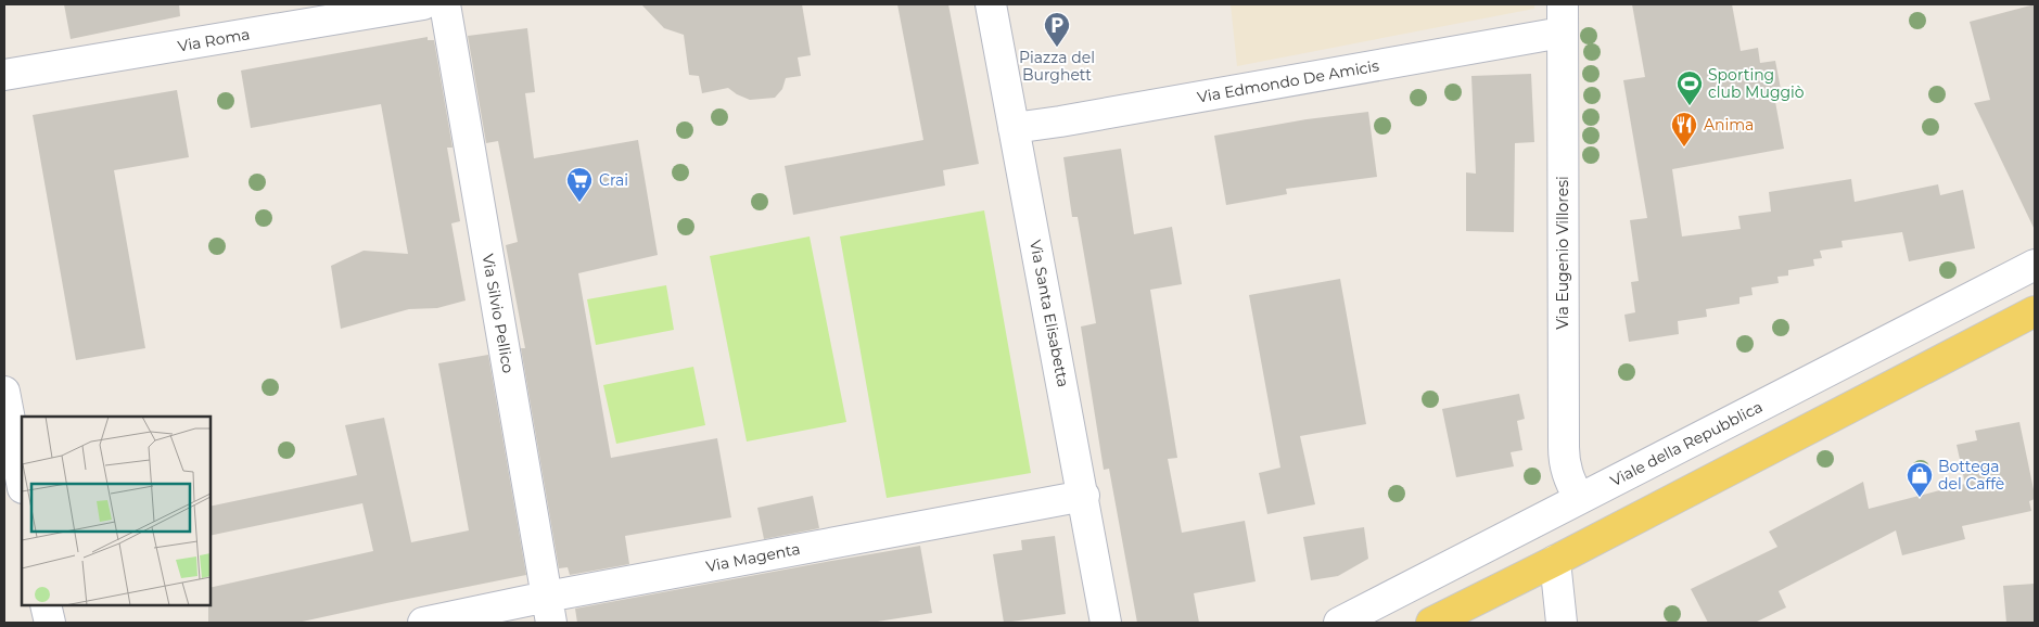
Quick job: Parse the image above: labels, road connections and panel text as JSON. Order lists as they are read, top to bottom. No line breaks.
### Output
{"streets":{"street":["Via Roma","Via Edmondo De Amicis","Via Eugenio Villoresi","Via Silvio Pellico","Via Santa Elisabetta","Viale della Repubblica","Via Magenta"]},"crossings":[["Via Edmondo De Amicis","Via Eugenio Villoresi"],["Via Edmondo De Amicis","Via Santa Elisabetta"],["Via Eugenio Villoresi","Viale della Repubblica"],["Via Silvio Pellico","Via Magenta"],["Via Santa Elisabetta","Via Magenta"]],"places":{"parking":["Piazza del Burghett"],"sports":["Sporting club Muggiò"],"restaurant":["Anima"],"supermarket":["Crai"],"shop":["Bottega del Caffè"]}}
